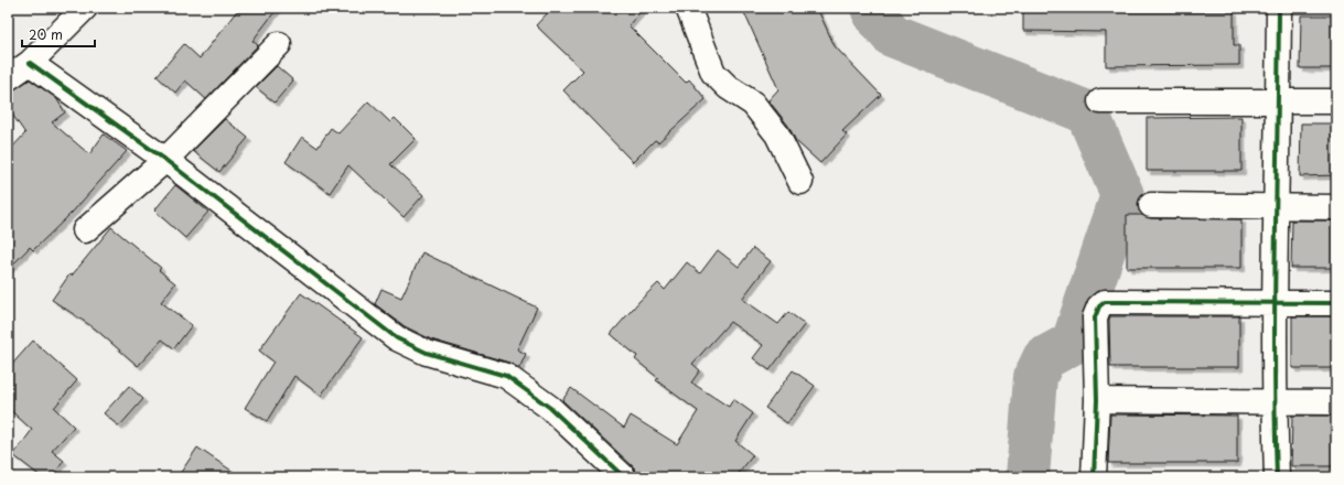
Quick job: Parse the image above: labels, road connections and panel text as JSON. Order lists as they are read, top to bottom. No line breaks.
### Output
{"scale_bar":"20 m"}
